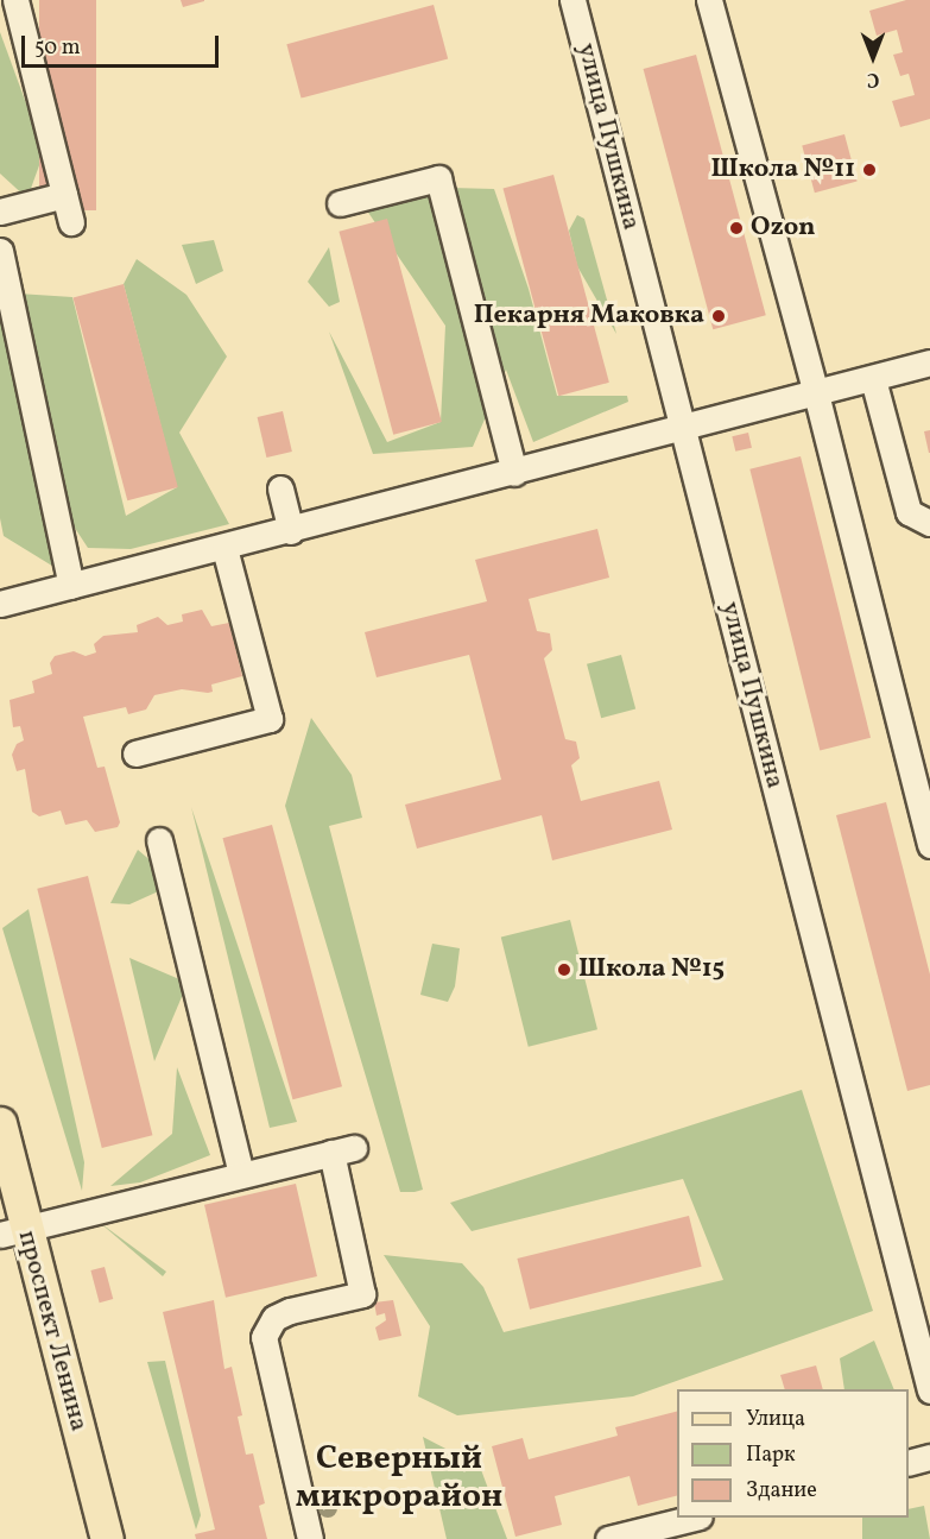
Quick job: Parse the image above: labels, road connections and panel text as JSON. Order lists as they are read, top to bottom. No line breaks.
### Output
{"streets":{"main road":["проспект Ленина"],"street":["улица Пушкина"]},"districts":["Северный микрорайон"],"places":["Школа №11","Ozon","Пекарня Маковка","Школа №15"],"legend":["Улица","Парк","Здание"],"scale_bar":"50 m","north":"bottom"}
